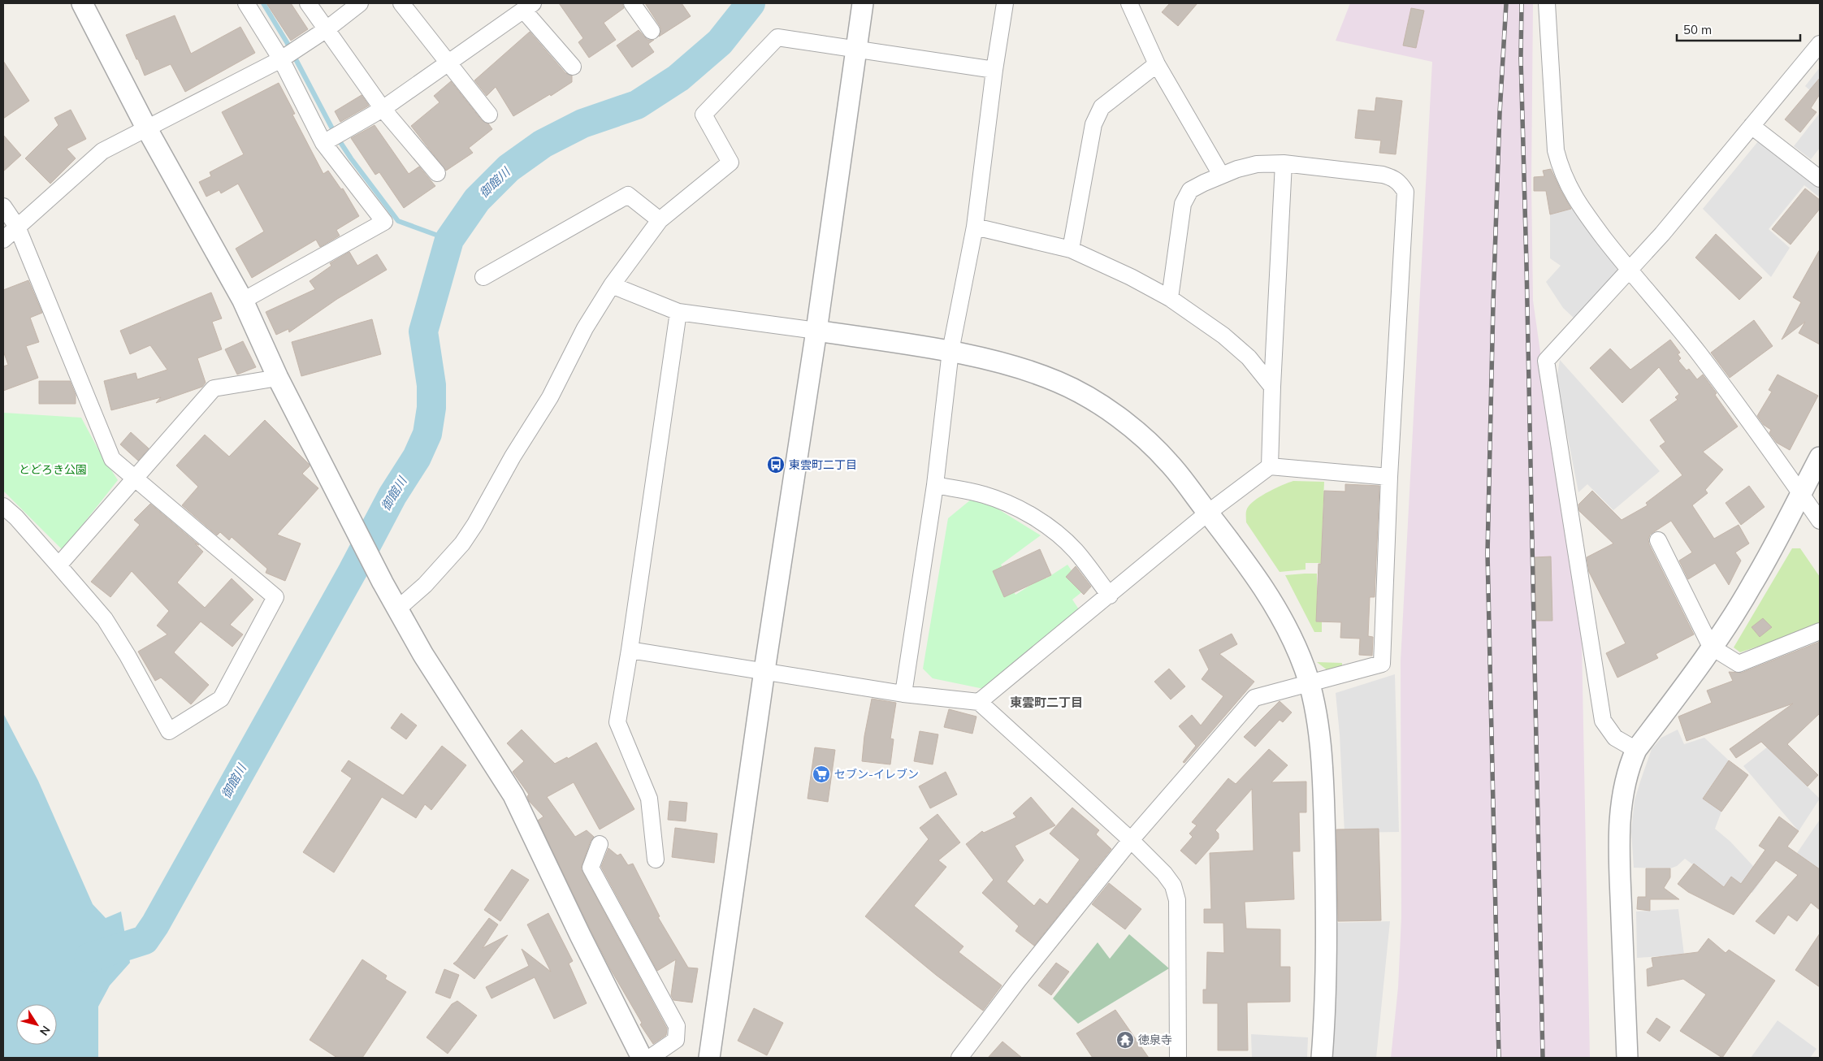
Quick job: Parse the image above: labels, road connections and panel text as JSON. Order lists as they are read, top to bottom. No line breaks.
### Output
{"districts":["東雲町二丁目"],"water":["御館川"],"parks":["とどろき公園"],"places":{"bus stop":["東雲町二丁目"],"supermarket":["セブン-イレブン"],"temple":["徳泉寺"]},"scale_bar":"50 m","north":"bottom right"}
